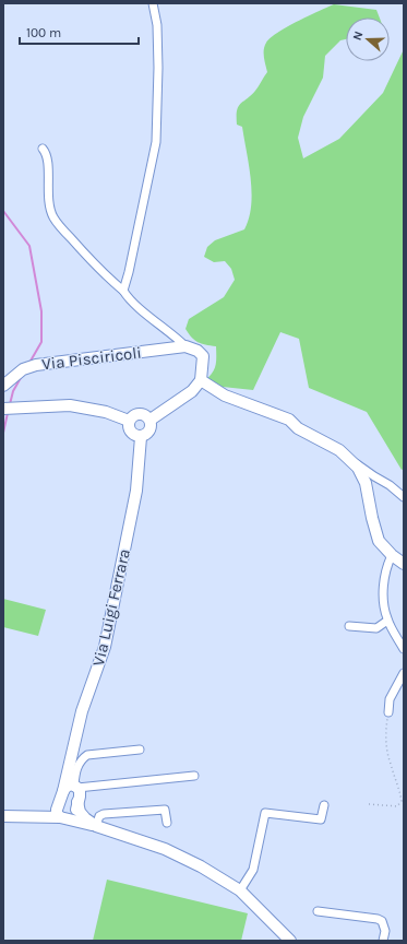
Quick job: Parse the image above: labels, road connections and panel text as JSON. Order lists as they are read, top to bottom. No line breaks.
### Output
{"streets":{"street":["Via Pisciricoli","Via Luigi Ferrara"]},"scale_bar":"100 m","north":"left"}
